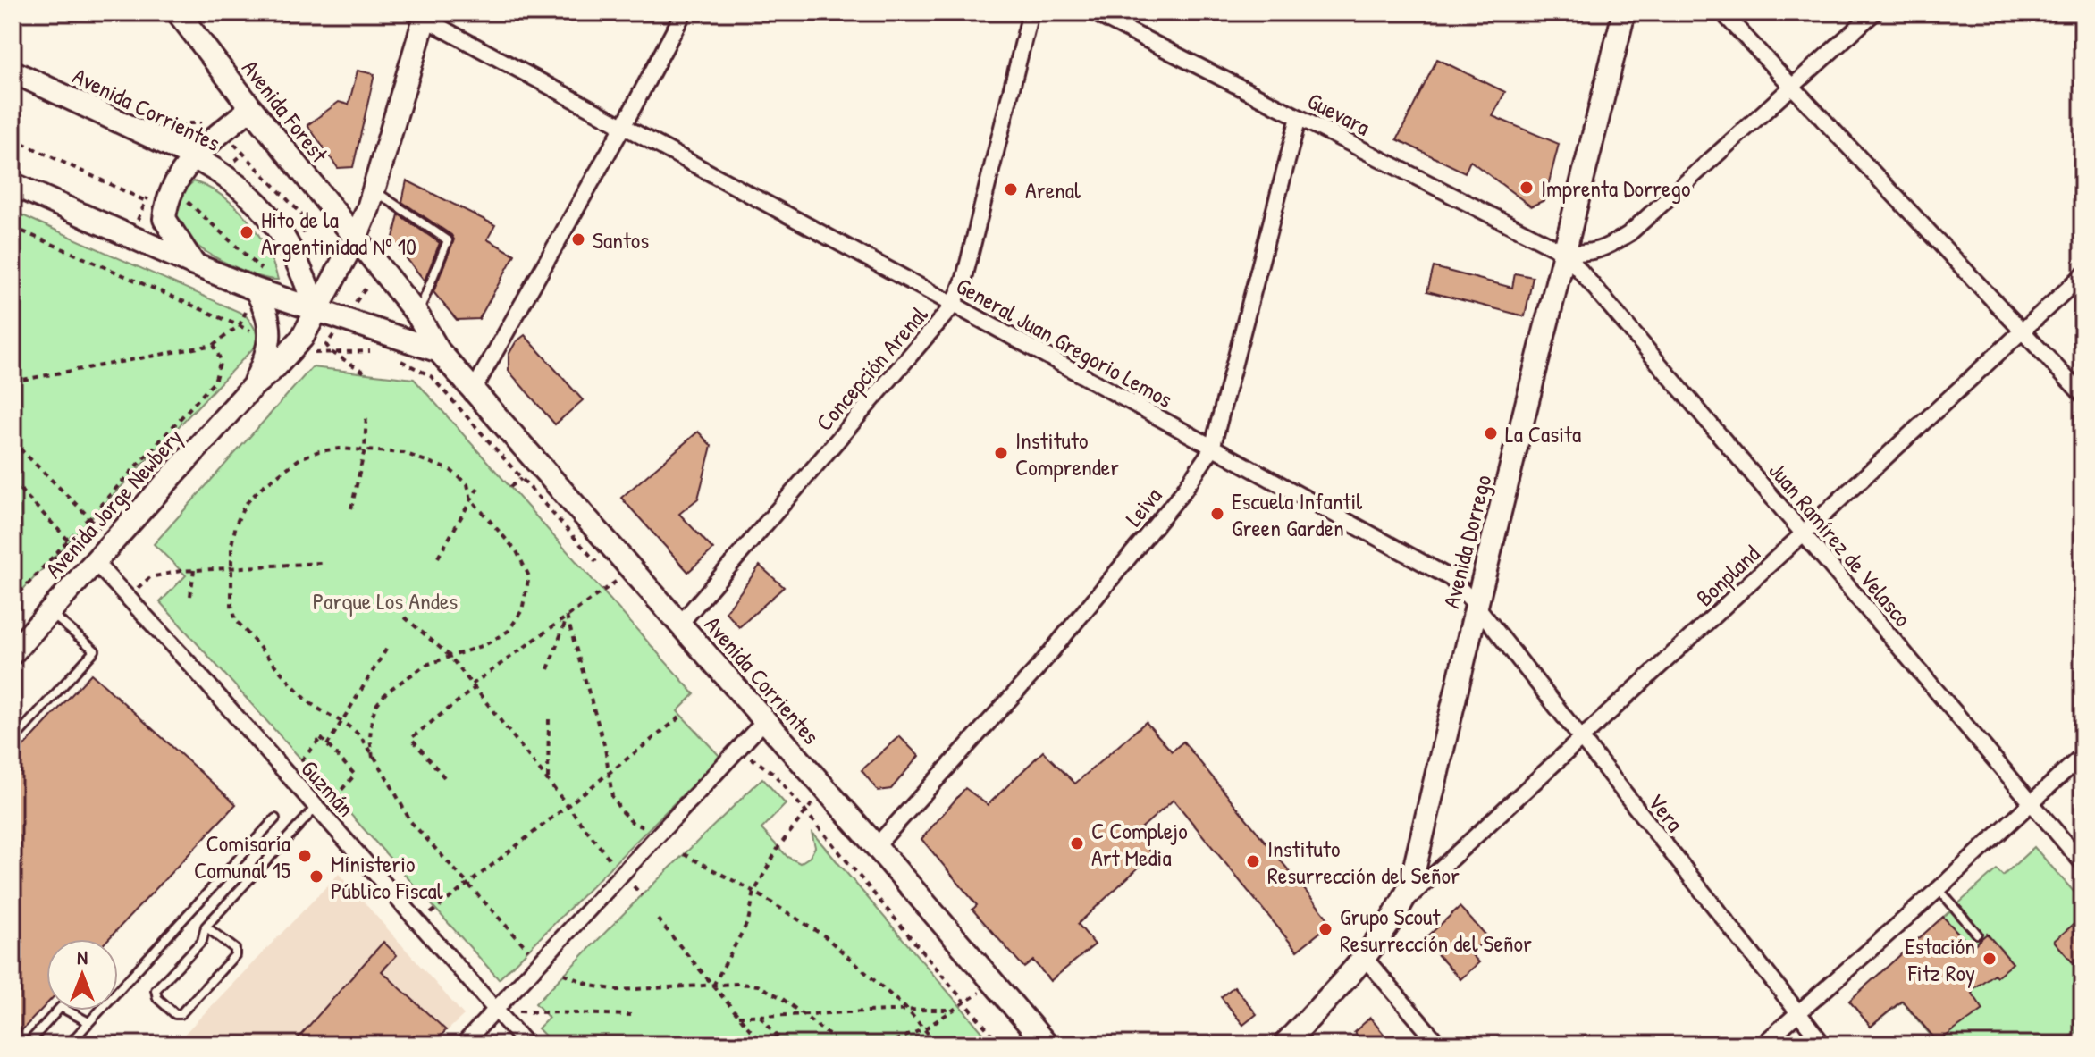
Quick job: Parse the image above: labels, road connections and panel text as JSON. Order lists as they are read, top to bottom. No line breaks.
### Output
{"streets":{"main road":["Avenida Corrientes","Avenida Forest","Avenida Jorge Newbery","Avenida Dorrego"],"street":["Guevara","General Juan Gregorio Lemos","Concepción Arenal","Leiva","Juan Ramírez de Velasco","Bonpland","Guzmán","Vera"]},"crossings":[["Avenida Corrientes","Avenida Forest"],["Avenida Corrientes","Concepción Arenal"],["Avenida Corrientes","Avenida Jorge Newbery"],["Avenida Corrientes","Leiva"],["Avenida Forest","Avenida Jorge Newbery"],["Guevara","Leiva"],["Guevara","Avenida Dorrego"],["Guevara","Juan Ramírez de Velasco"],["General Juan Gregorio Lemos","Concepción Arenal"],["General Juan Gregorio Lemos","Avenida Jorge Newbery"],["General Juan Gregorio Lemos","Leiva"],["General Juan Gregorio Lemos","Avenida Dorrego"],["General Juan Gregorio Lemos","Vera"],["Avenida Jorge Newbery","Guzmán"],["Avenida Dorrego","Juan Ramírez de Velasco"],["Avenida Dorrego","Bonpland"],["Avenida Dorrego","Vera"],["Juan Ramírez de Velasco","Bonpland"],["Bonpland","Vera"]],"parks":["Parque Los Andes"],"places":["Imprenta Dorrego","Arenal","Hito de la Argentinidad Nº 10","Santos","La Casita","Instituto Comprender","Escuela Infantil Green Garden","C Complejo Art Media","Comisaría Comunal 15","Instituto Resurrección del Señor","Ministerio Público Fiscal","Grupo Scout Resurrección del Señor","Estación Fitz Roy"],"north":"top"}
